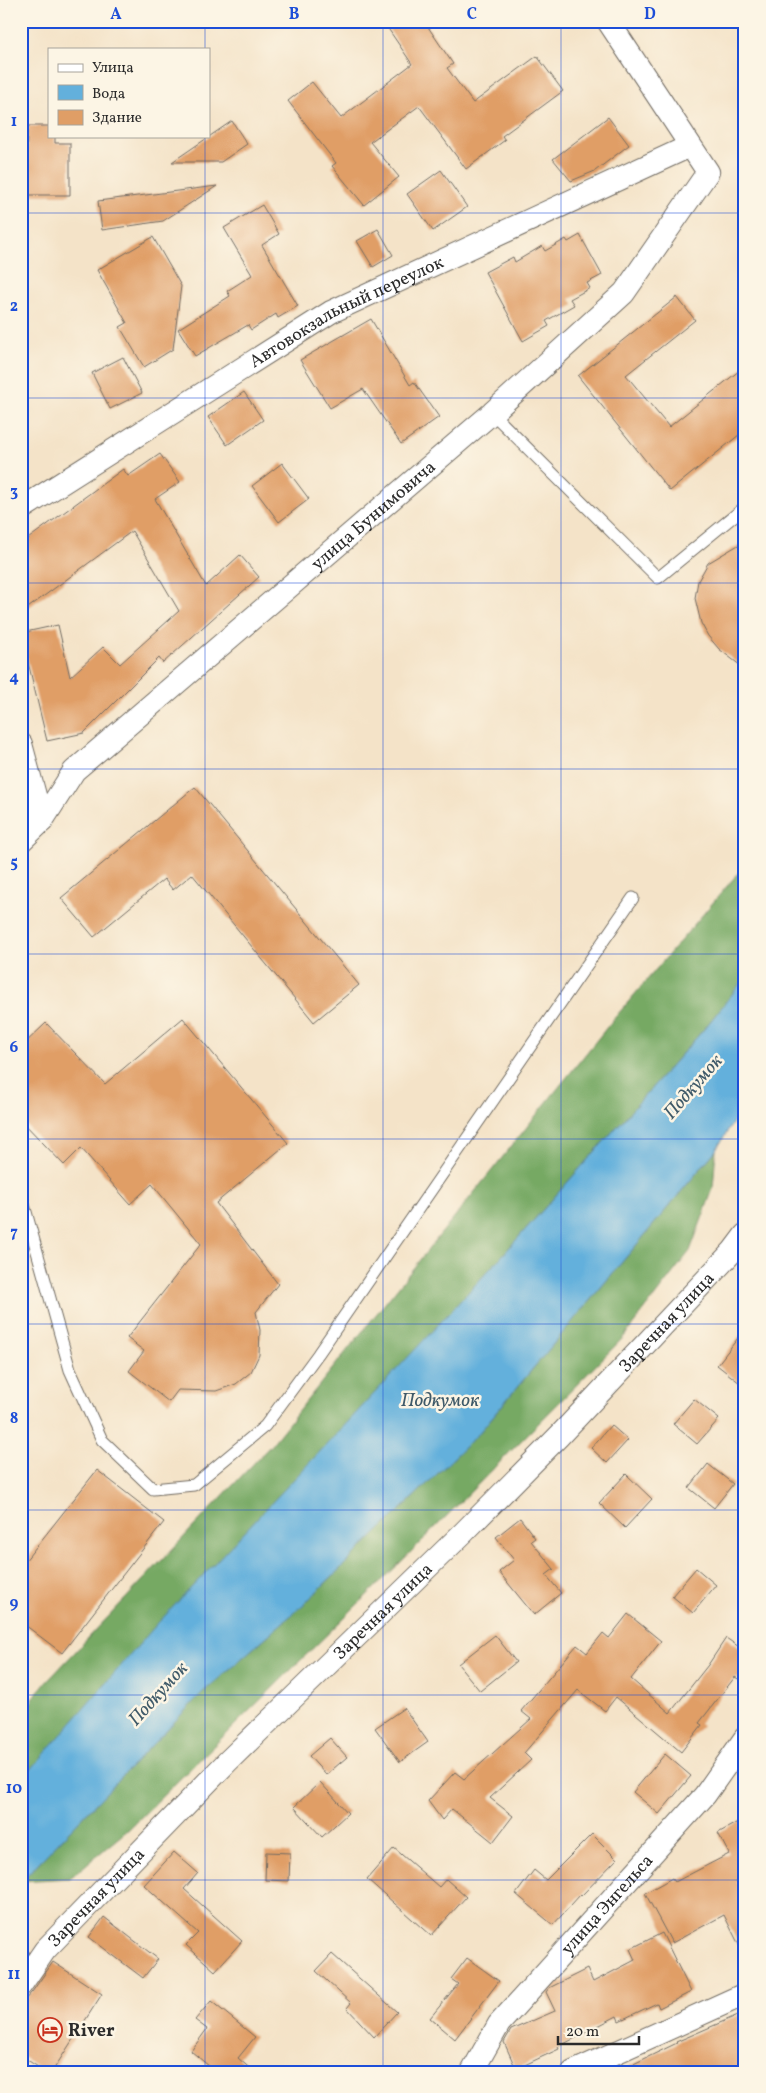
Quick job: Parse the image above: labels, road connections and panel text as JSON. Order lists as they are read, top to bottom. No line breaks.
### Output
{"streets":{"street":["Автовокзальный переулок","улица Бунимовича","Заречная улица","улица Энгельса"]},"crossings":[["Автовокзальный переулок","улица Бунимовича"]],"water":["Подкумок"],"places":{"hotel":["River"]},"legend":["Улица","Вода","Здание"],"scale_bar":"20 m","grid":{"columns":["A","B","C","D"],"rows":["1","2","3","4","5","6","7","8","9","10","11"]}}
